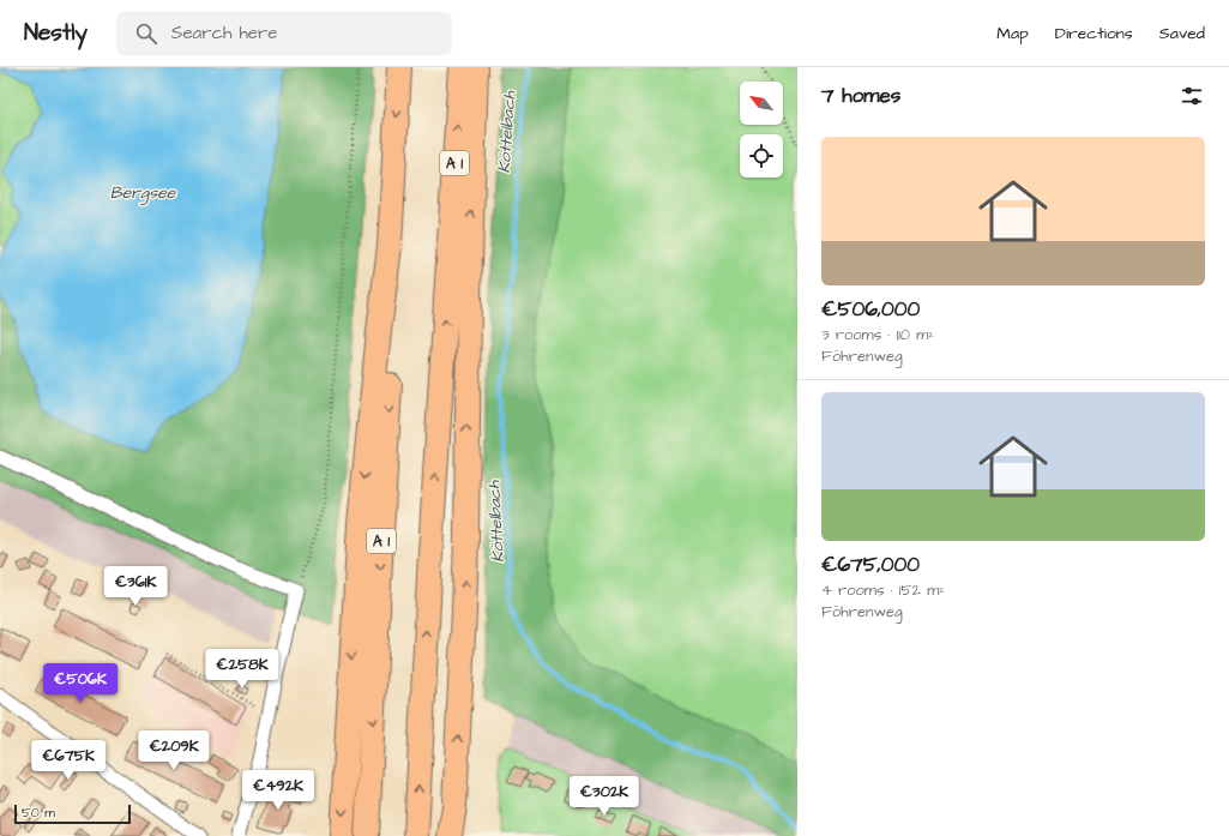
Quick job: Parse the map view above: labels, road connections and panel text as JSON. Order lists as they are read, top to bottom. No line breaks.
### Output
{"streets":{"highway":["A 1"]},"water":["Köttelbach","Bergsee"],"scale_bar":"50 m","north":"top left","page":{"header":"Nestly","search":"Search here","nav":["Map","Directions","Saved"],"heading":"7 homes","list":[{"name":"€506,000","note":"3 rooms · 110 m² · Föhrenweg"},{"name":"€675,000","note":"4 rooms · 152 m² · Föhrenweg"}],"price":["€361K","€258K","€506K","€209K","€675K","€492K","€302K"],"scale":"50 m"}}
